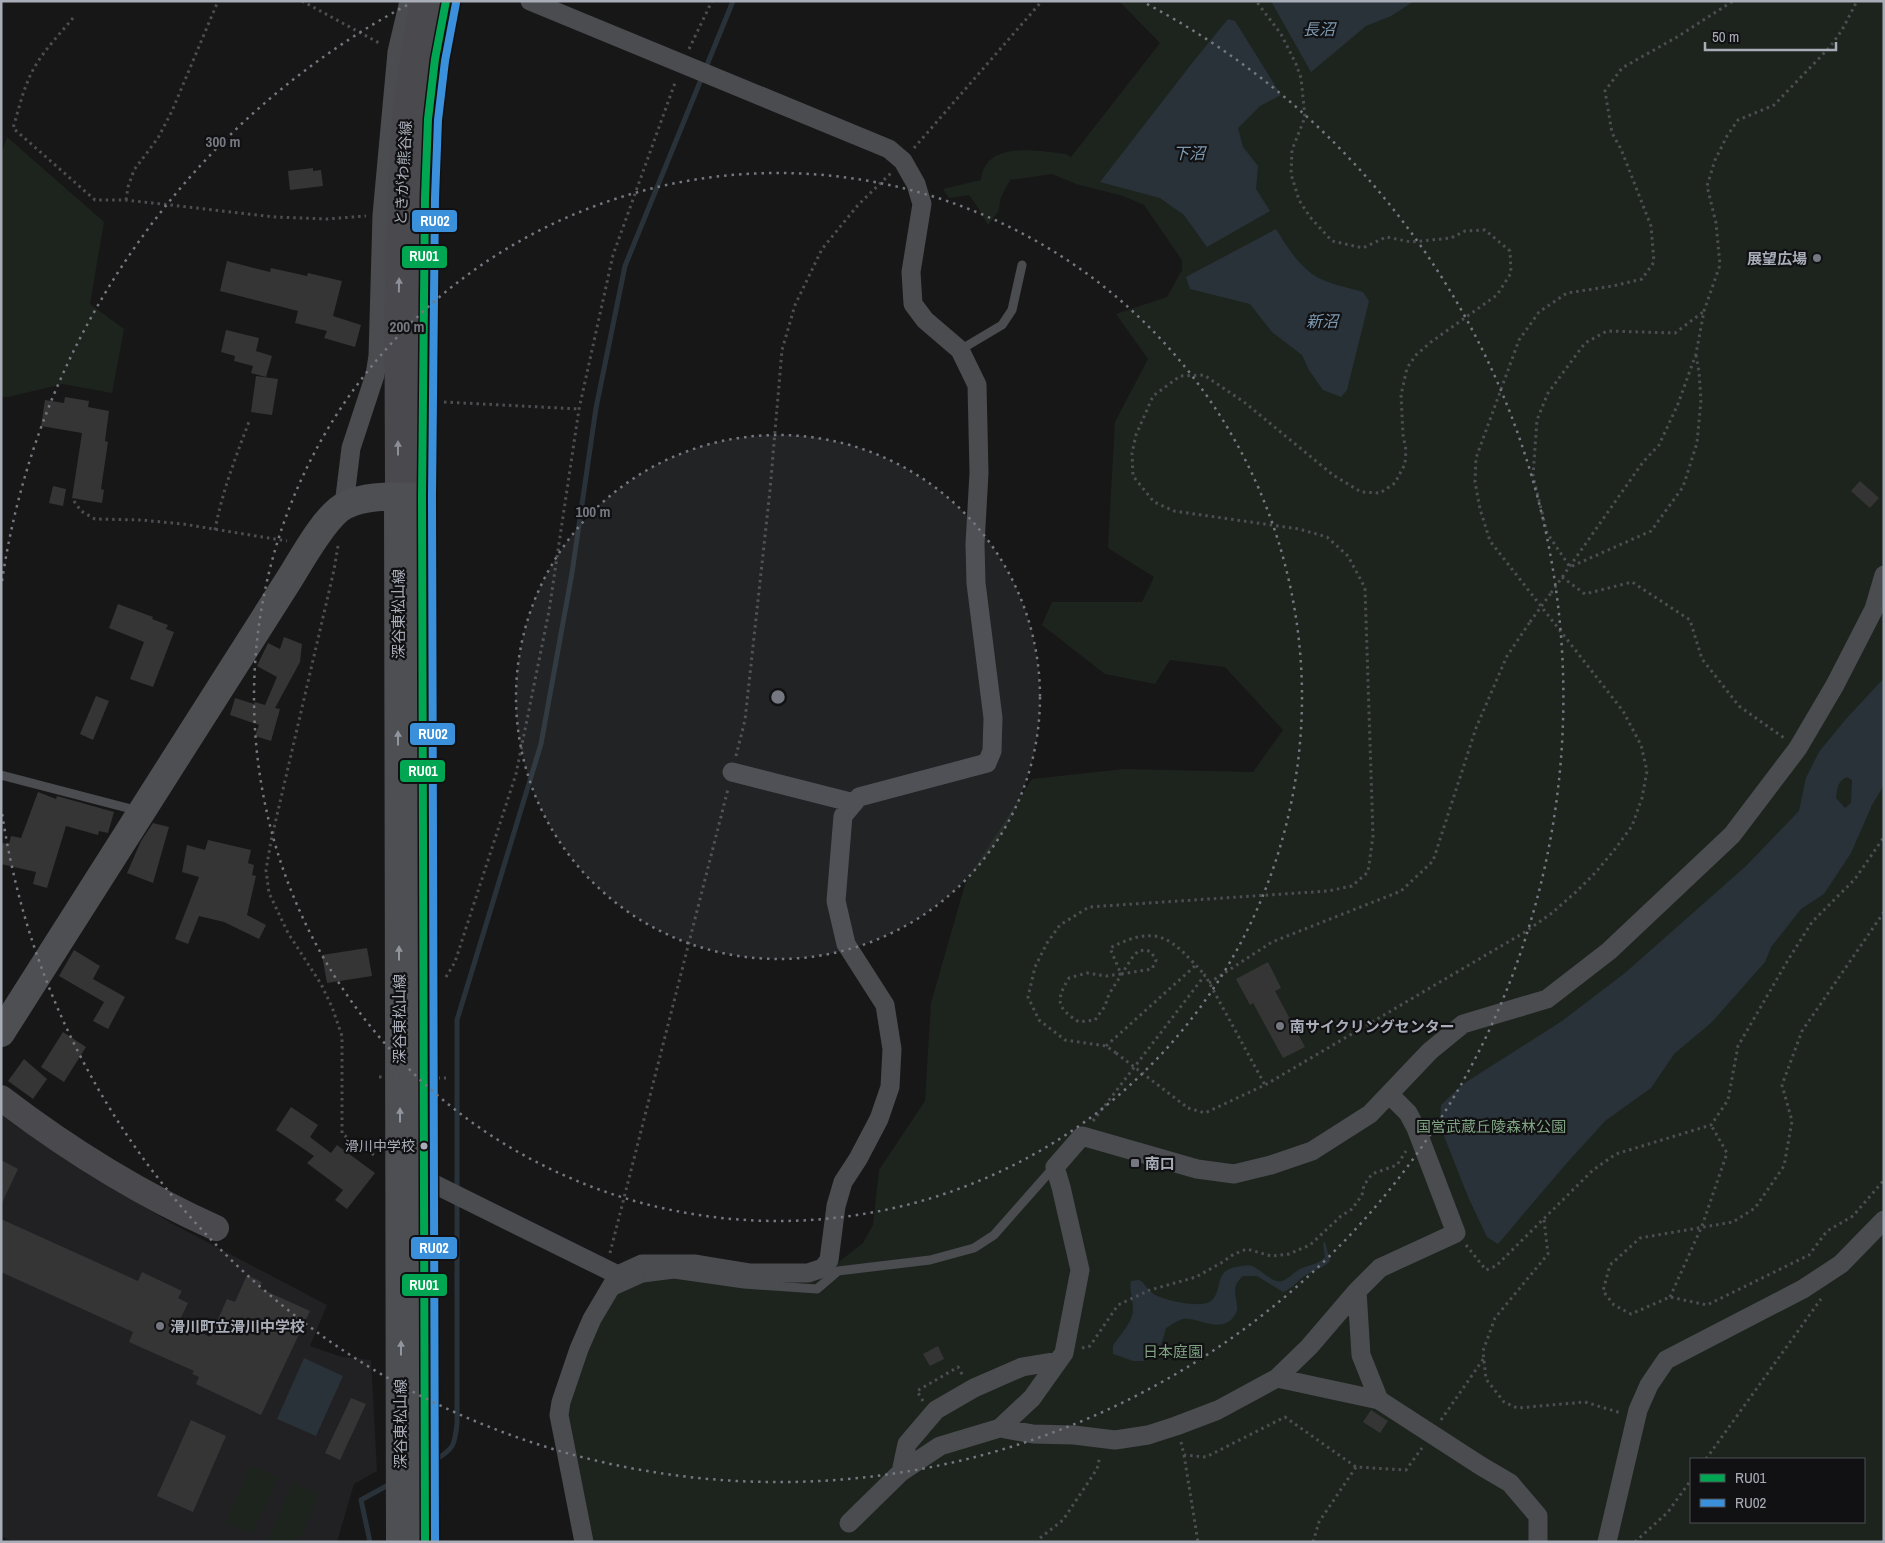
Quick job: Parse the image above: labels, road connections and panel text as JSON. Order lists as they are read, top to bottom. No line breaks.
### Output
{"streets":{"main road":["ときがわ熊谷線","深谷東松山線"]},"crossings":[["ときがわ熊谷線","深谷東松山線"]],"water":["長沼","下沼","新沼"],"parks":["国営武蔵丘陵森林公園","日本庭園"],"places":{"other":["展望広場","南サイクリングセンター","滑川中学校","滑川町立滑川中学校"],"transit":["南口"]},"lines":["transit line RU01","transit line RU02"],"legend":["RU01","RU02"],"scale_bar":"50 m","rings":["300 m","200 m","100 m"]}
